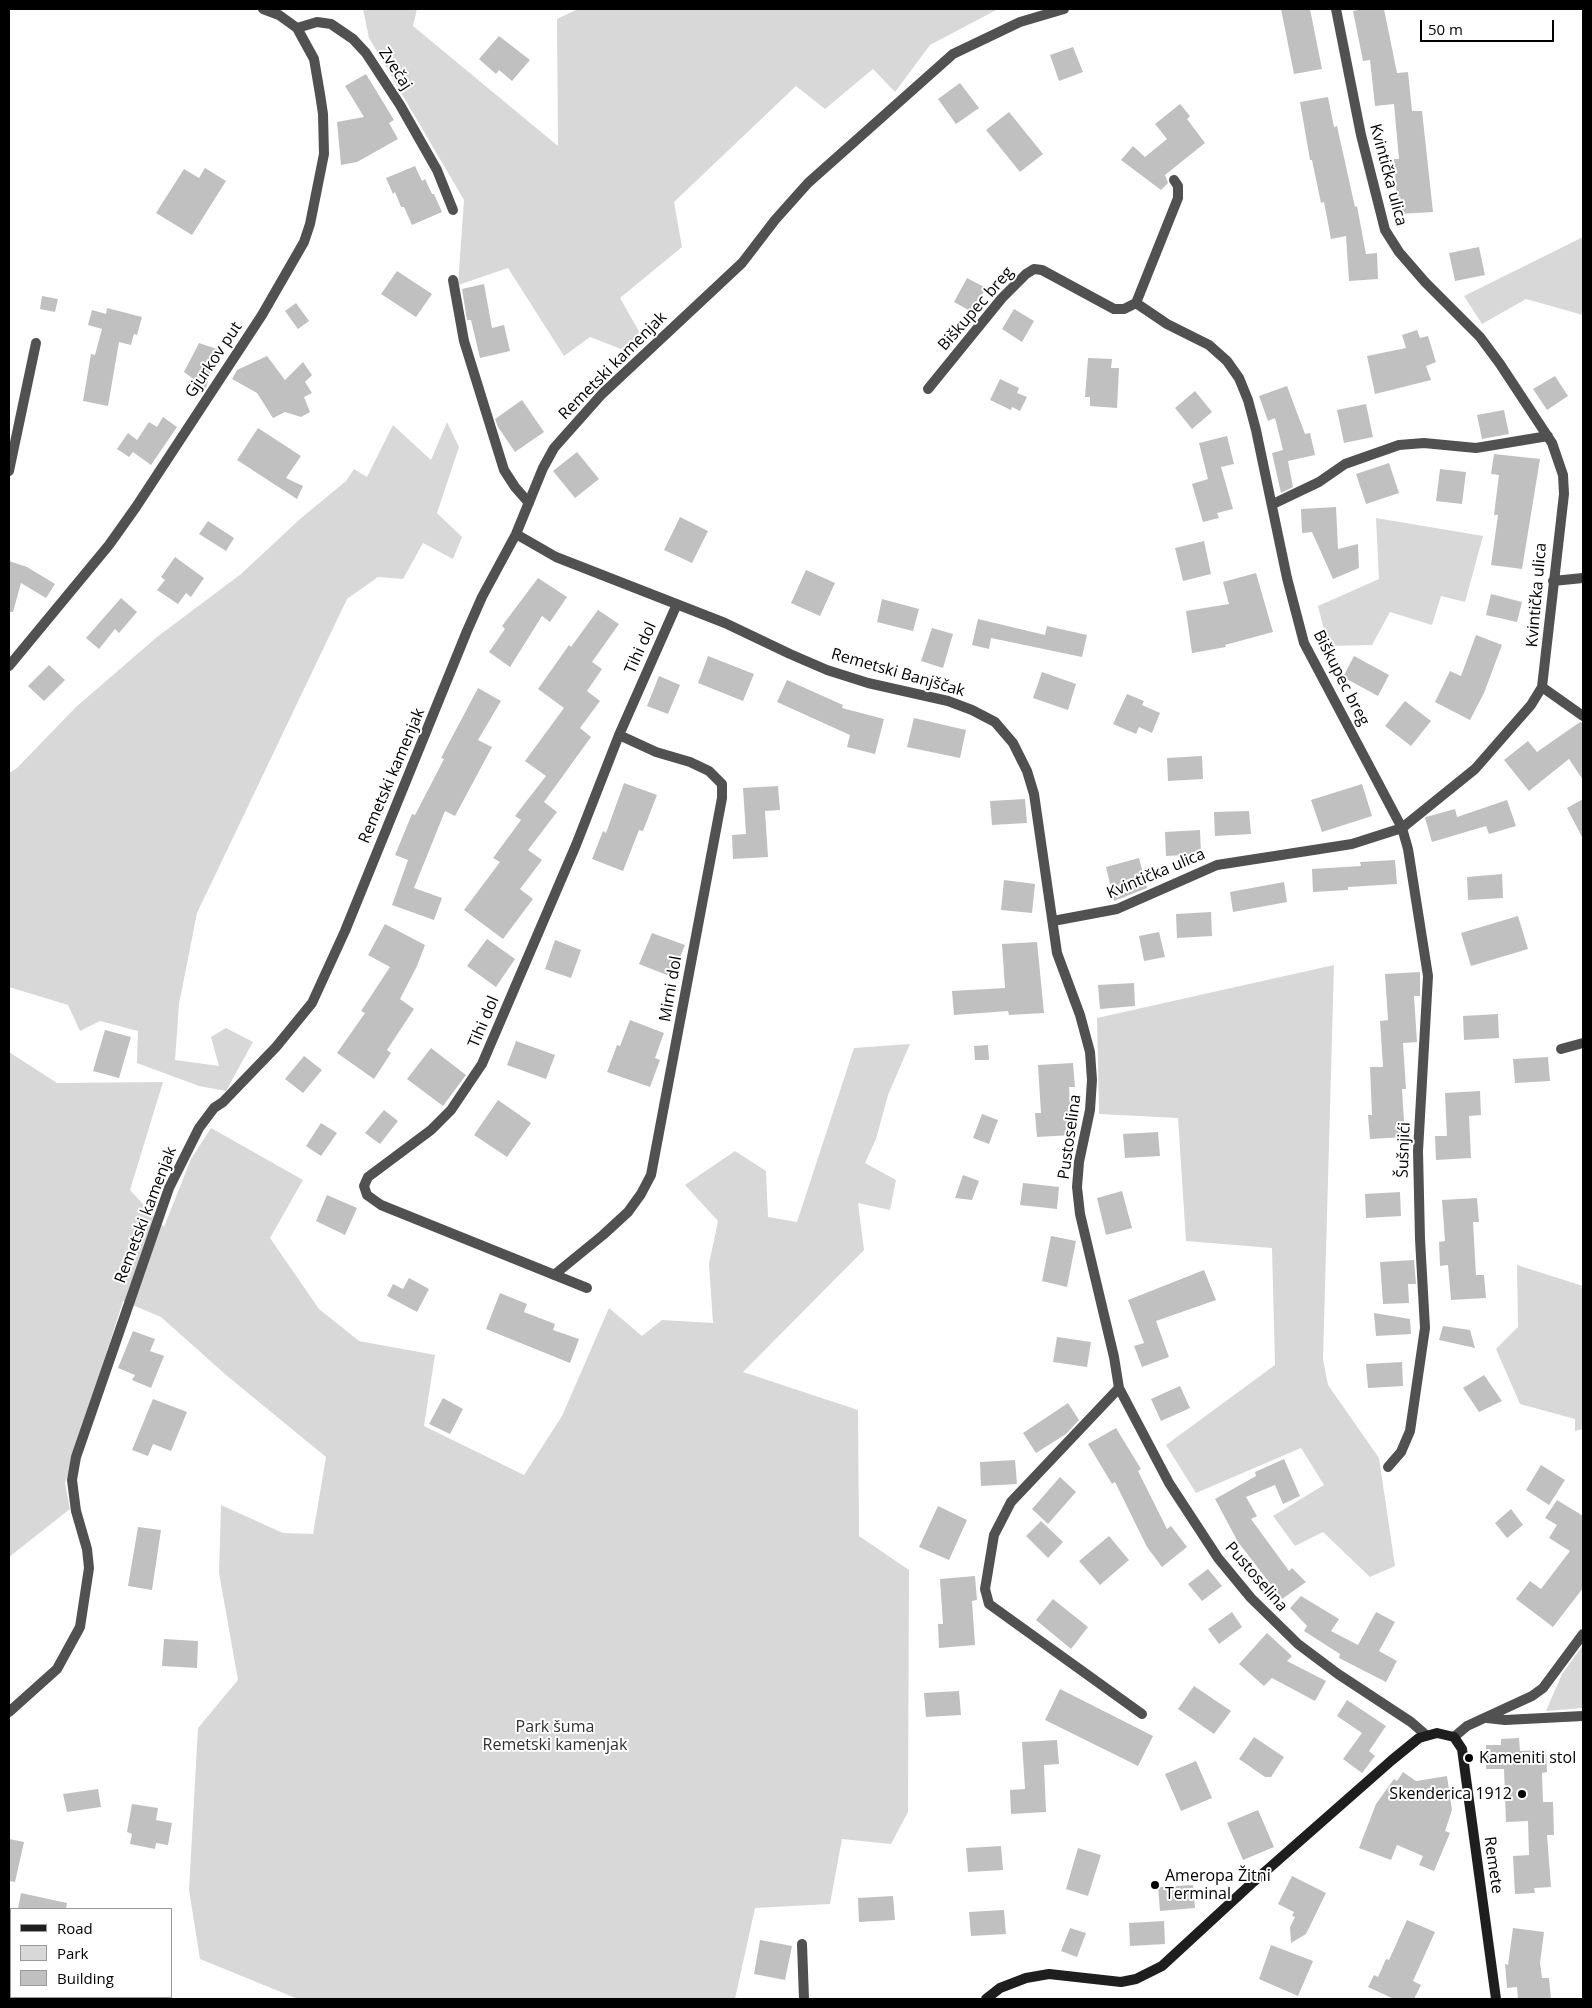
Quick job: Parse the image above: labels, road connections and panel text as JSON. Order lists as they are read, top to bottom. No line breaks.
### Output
{"streets":{"main road":["Remete"],"street":["Zvečaj","Kvintička ulica","Biškupec breg","Gjurkov put","Remetski kamenjak","Tihi dol","Remetski Banjščak","Mirni dol","Pustoselina","Šušnjići"]},"crossings":[["Zvečaj","Gjurkov put"],["Kvintička ulica","Biškupec breg"],["Kvintička ulica","Remetski Banjščak"],["Kvintička ulica","Pustoselina"],["Kvintička ulica","Šušnjići"],["Biškupec breg","Šušnjići"],["Remetski kamenjak","Remetski Banjščak"],["Tihi dol","Remetski Banjščak"],["Tihi dol","Mirni dol"],["Remetski Banjščak","Pustoselina"]],"parks":["Park šuma Remetski kamenjak"],"places":["Kameniti stol","Skenderica 1912","Ameropa Žitni Terminal"],"legend":["Road","Park","Building"],"scale_bar":"50 m"}
